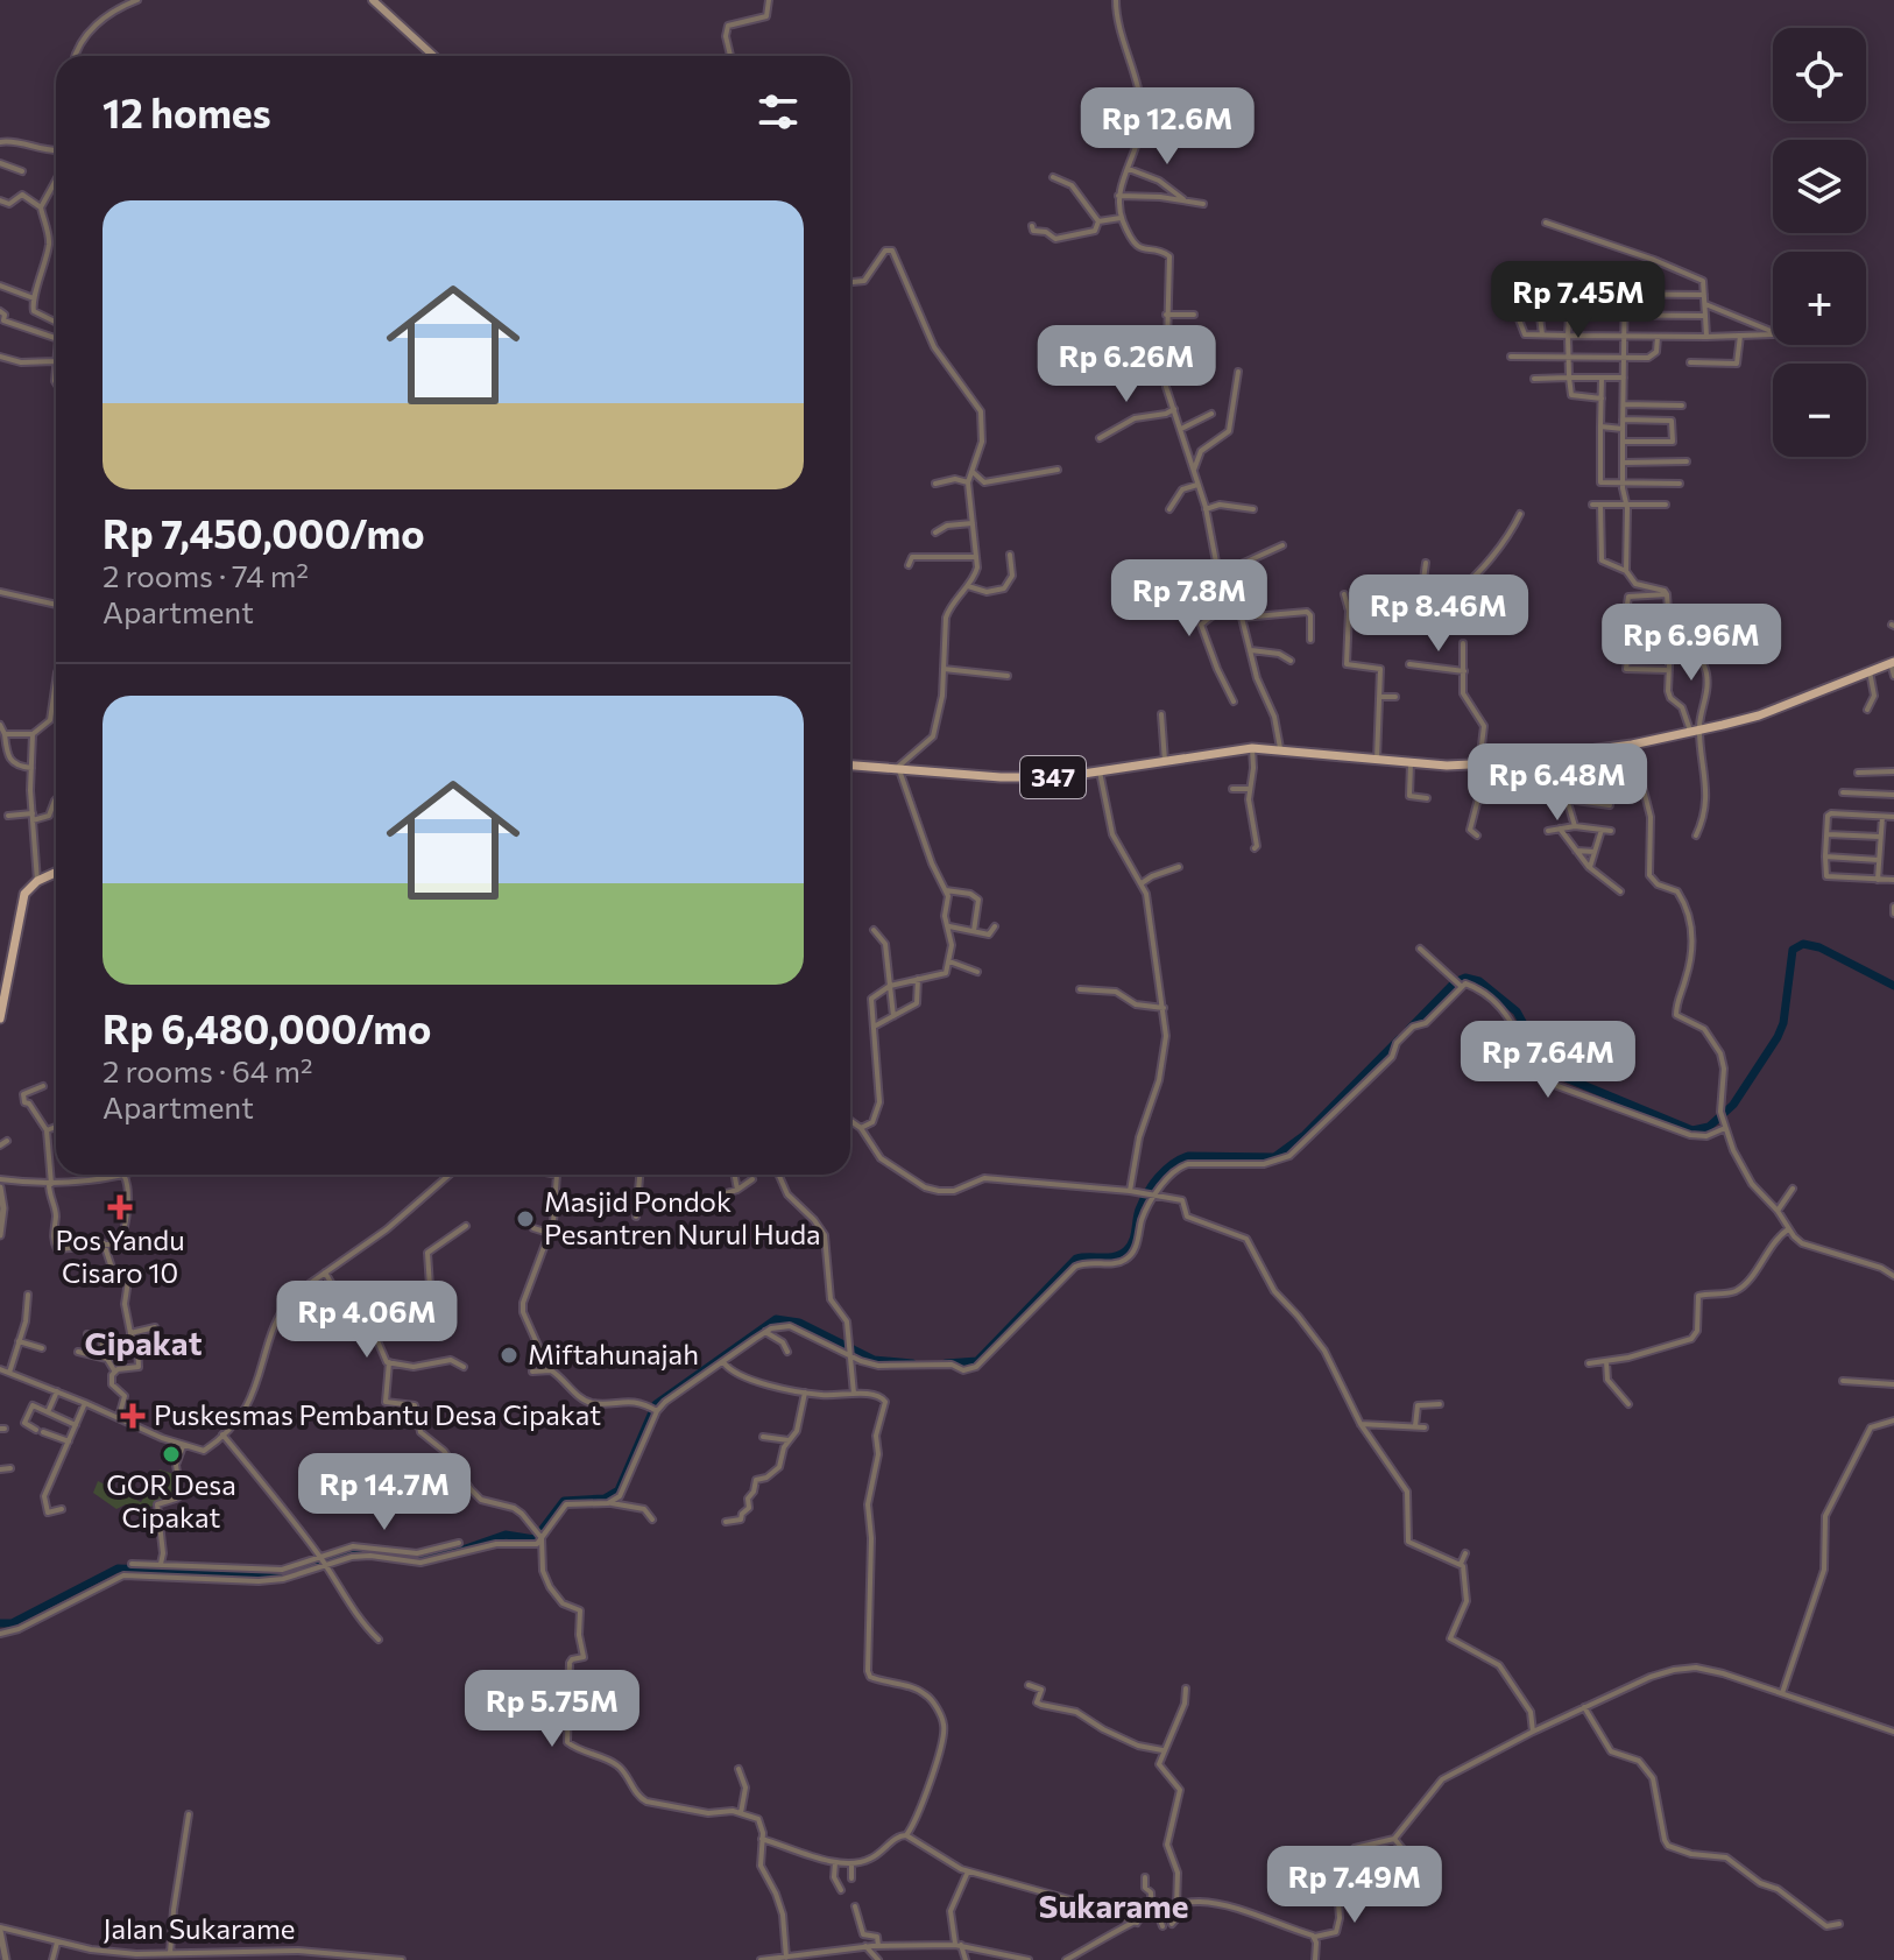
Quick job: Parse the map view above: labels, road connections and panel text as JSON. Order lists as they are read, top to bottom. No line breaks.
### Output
{"streets":{"main road":["347"],"street":["Jalan Sukarame"]},"districts":["Cipakat","Sukarame"],"places":{"health":["Pos Yandu Cisaro 10","Puskesmas Pembantu Desa Cipakat"],"other":["Masjid Pondok Pesantren Nurul Huda","Miftahunajah","GOR Desa Cipakat"]},"page":{"map_buttons":["+","−"],"heading":"12 homes","price":["Rp 12.6M","Rp 7.45M","Rp 6.26M","Rp 7.8M","Rp 8.46M","Rp 6.96M","Rp 6.48M","Rp 7.64M","Rp 4.06M","Rp 14.7M","Rp 5.75M","Rp 7.49M"],"list":[{"name":"Rp 7,450,000/mo","note":"2 rooms · 74 m² · Apartment"},{"name":"Rp 6,480,000/mo","note":"2 rooms · 64 m² · Apartment"}]}}
